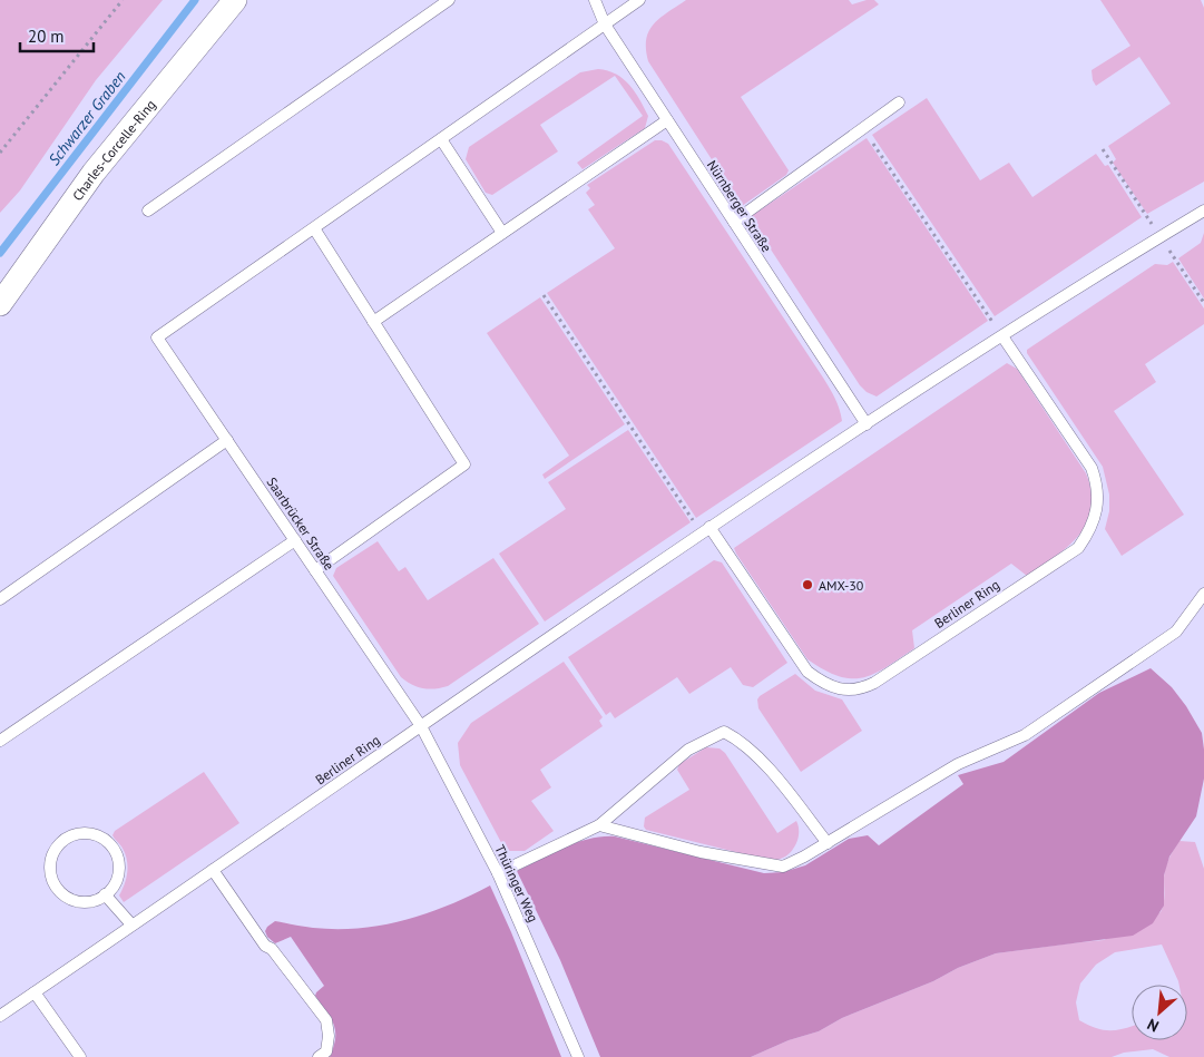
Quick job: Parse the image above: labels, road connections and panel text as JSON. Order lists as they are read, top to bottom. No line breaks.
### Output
{"streets":{"street":["Charles-Corcelle-Ring"],"lane":["Nürnberger Straße","Saarbrücker Straße","Berliner Ring","Thüringer Weg"]},"crossings":[["Nürnberger Straße","Berliner Ring"],["Saarbrücker Straße","Berliner Ring"],["Saarbrücker Straße","Thüringer Weg"],["Berliner Ring","Thüringer Weg"]],"water":["Schwarzer Graben"],"places":["AMX-30"],"scale_bar":"20 m","north":"bottom left"}
